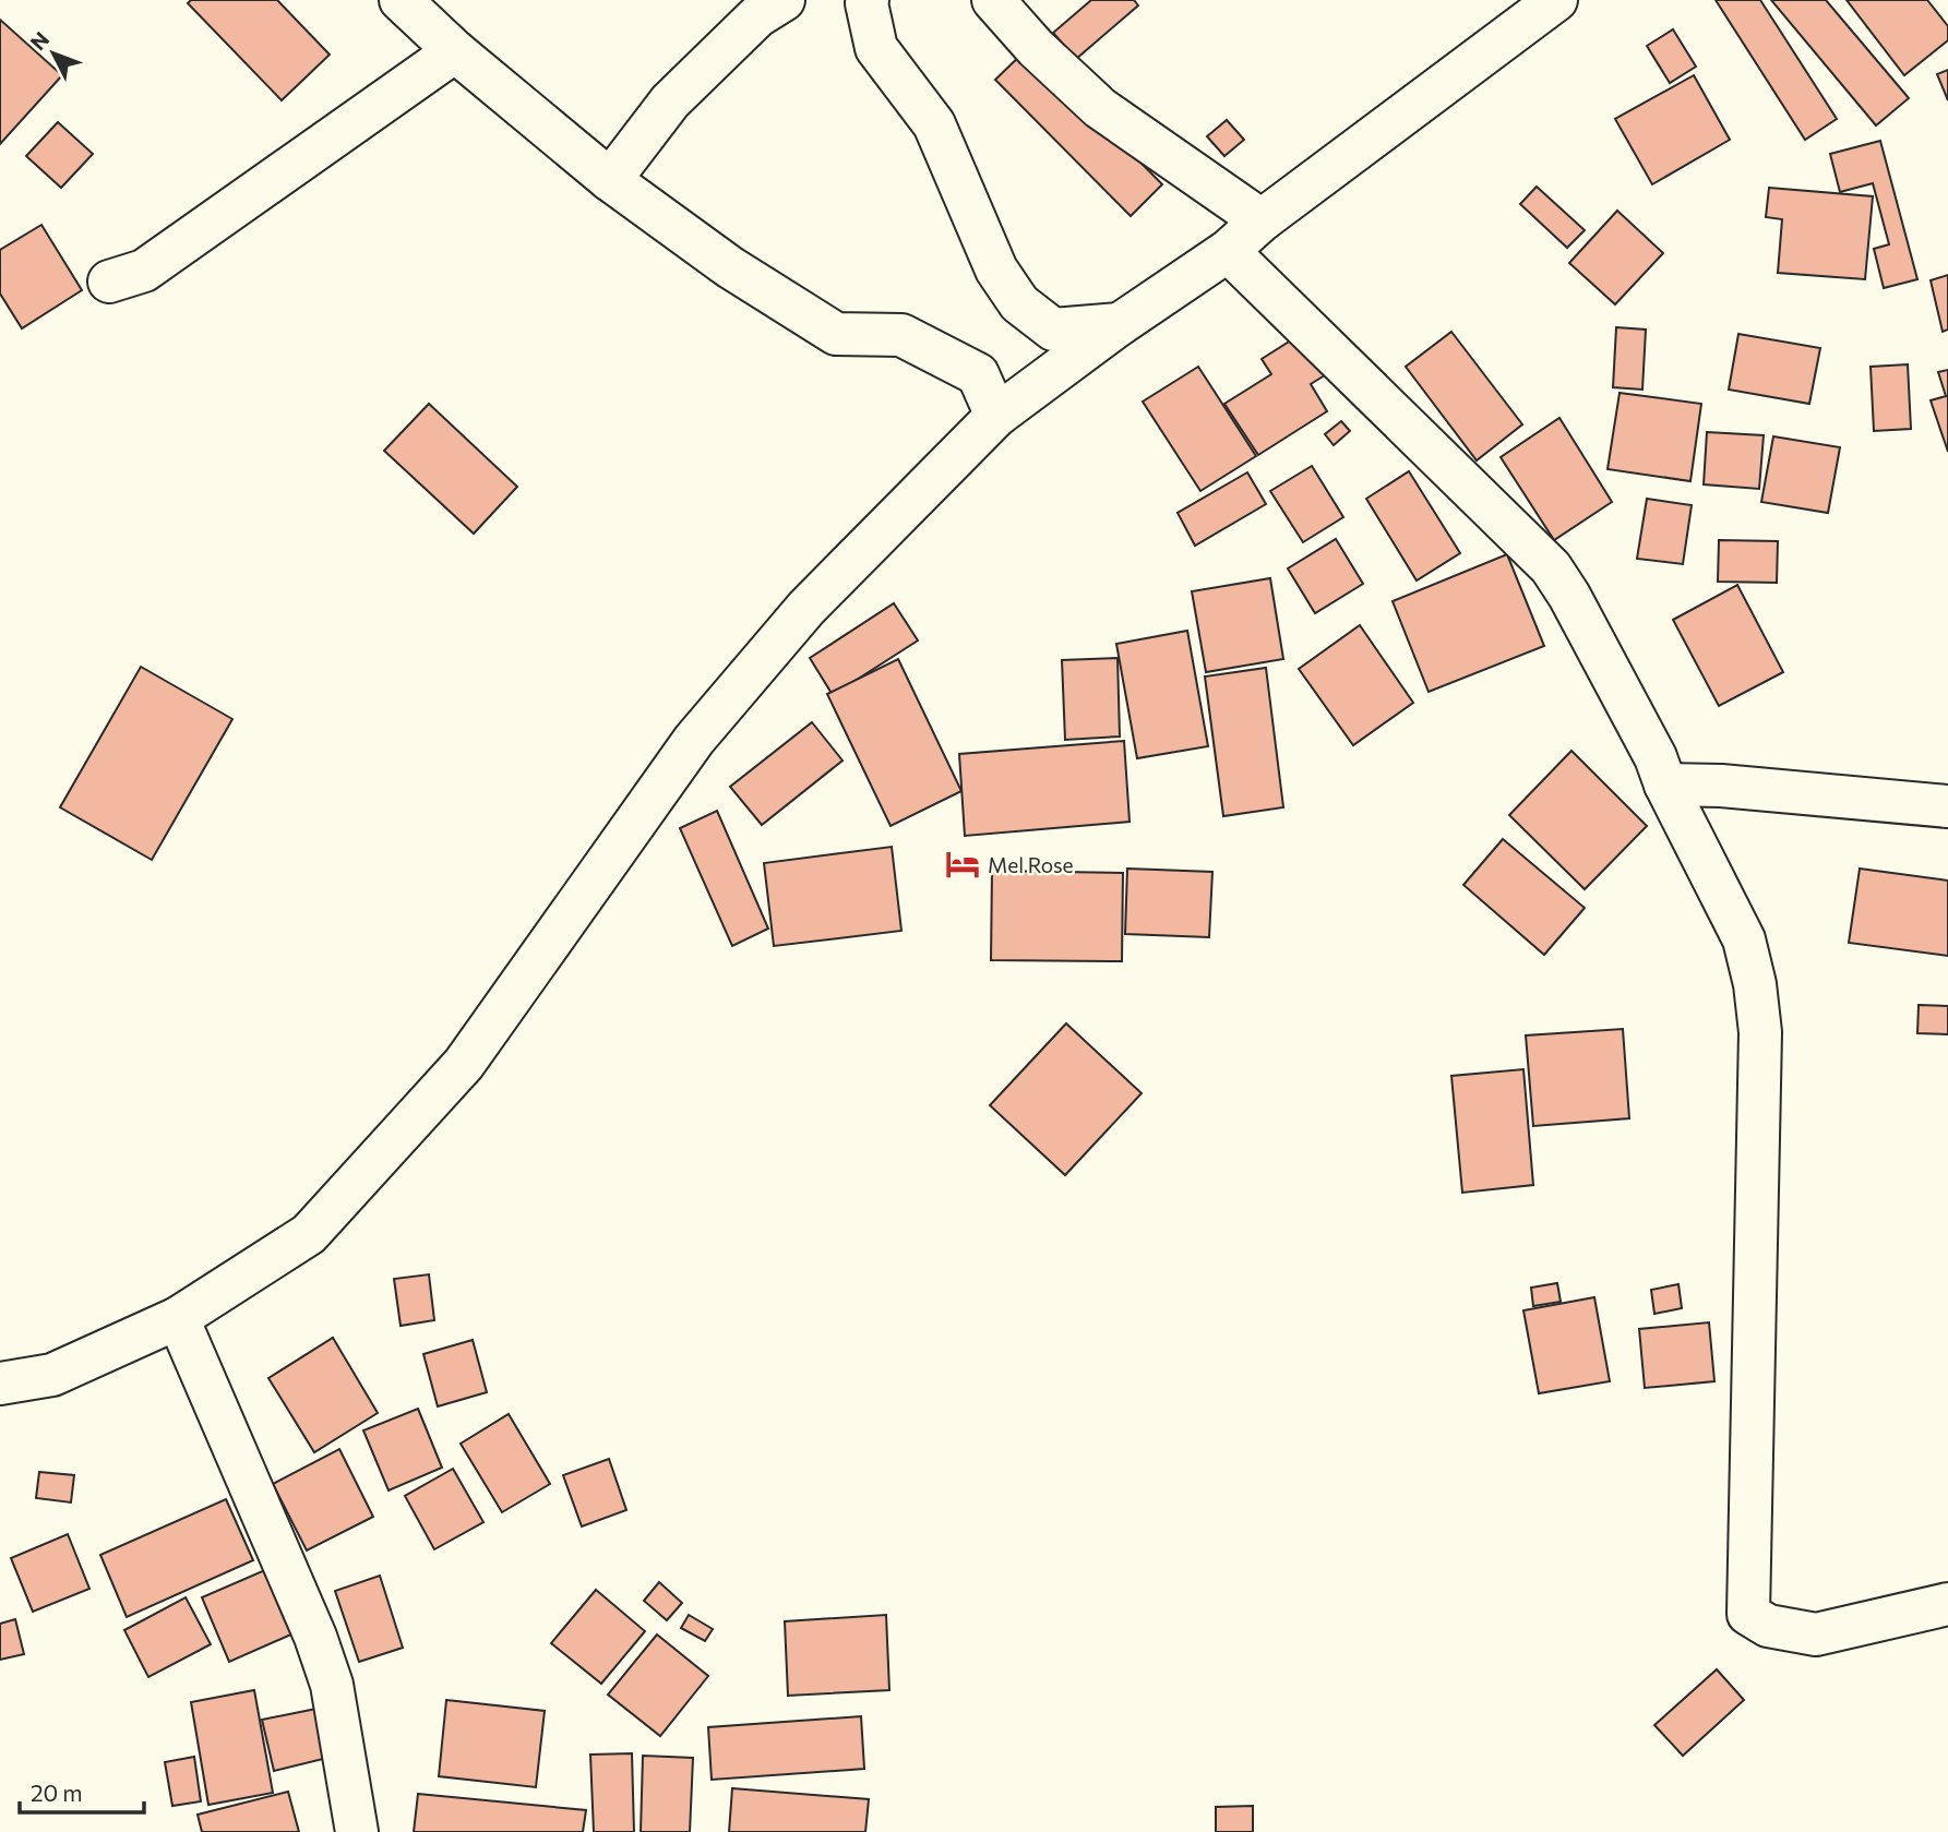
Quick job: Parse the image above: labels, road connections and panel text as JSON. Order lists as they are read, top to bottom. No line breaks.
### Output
{"places":{"hotel":["Mel Rose"]},"scale_bar":"20 m","north":"top left"}
